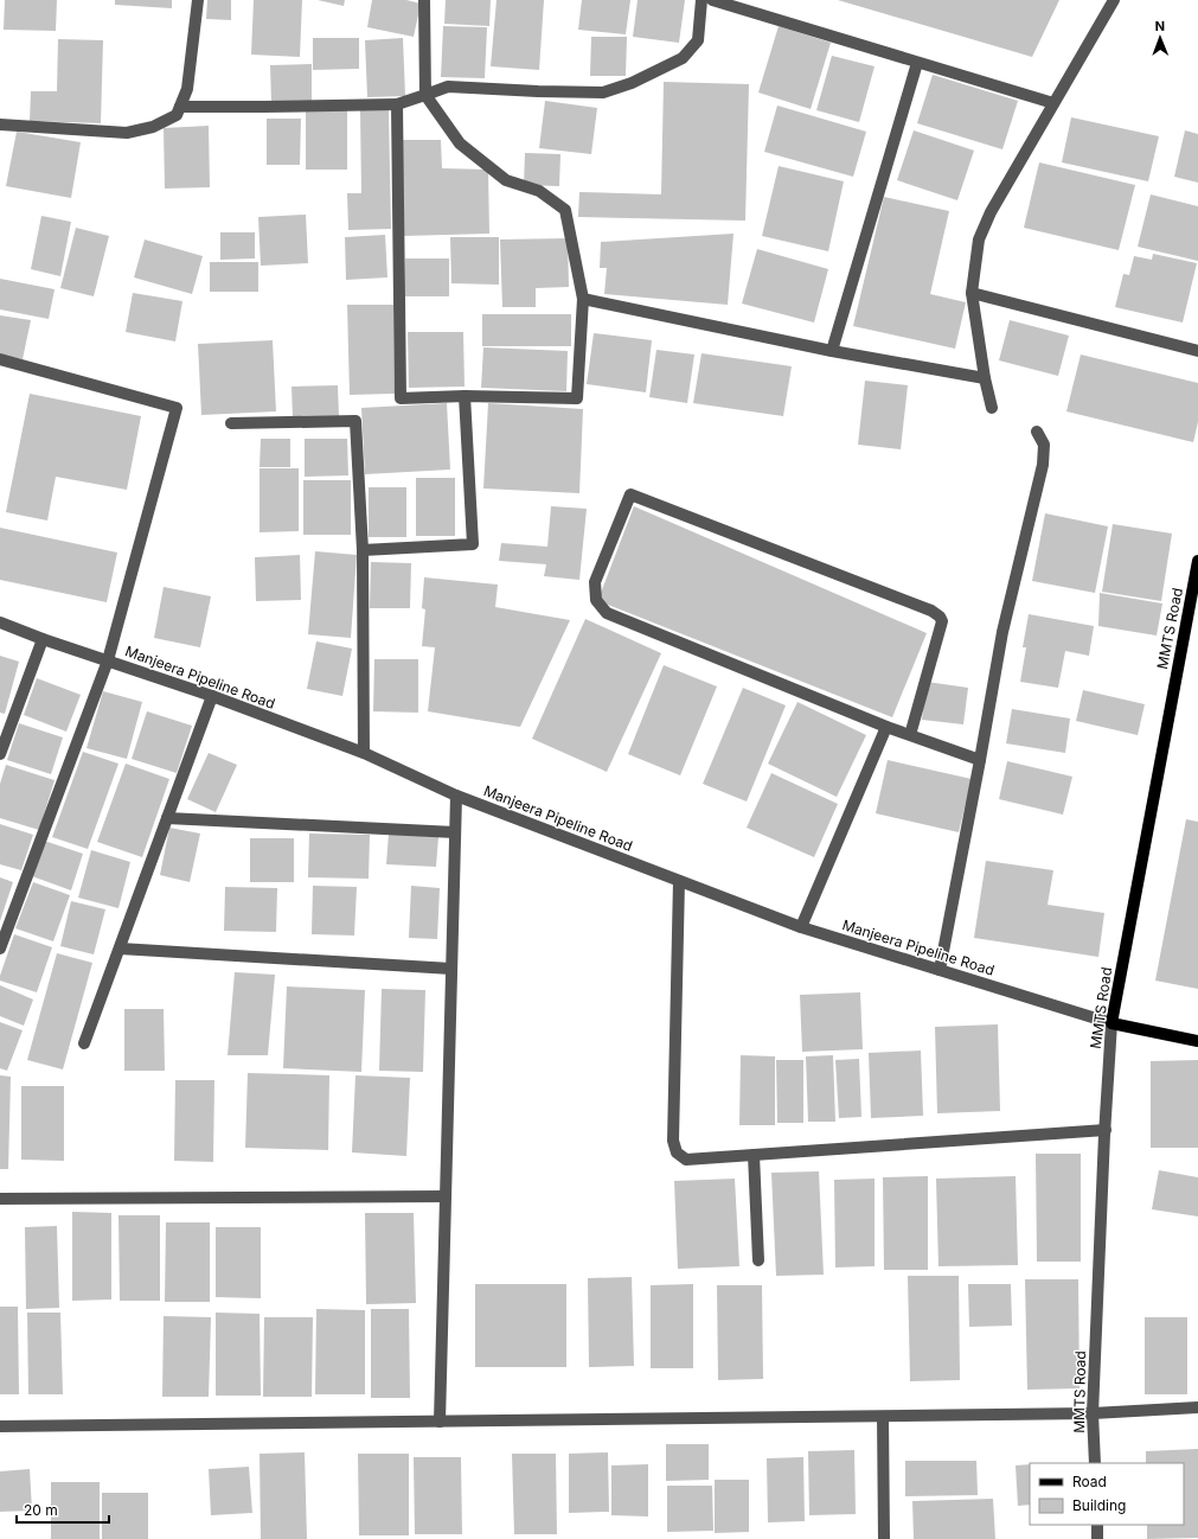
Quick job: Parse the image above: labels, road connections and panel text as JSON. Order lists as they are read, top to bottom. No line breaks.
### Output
{"streets":{"main road":["MMTS Road"],"street":["Manjeera Pipeline Road"]},"crossings":[["MMTS Road","Manjeera Pipeline Road"]],"legend":["Road","Building"],"scale_bar":"20 m","north":"top"}
